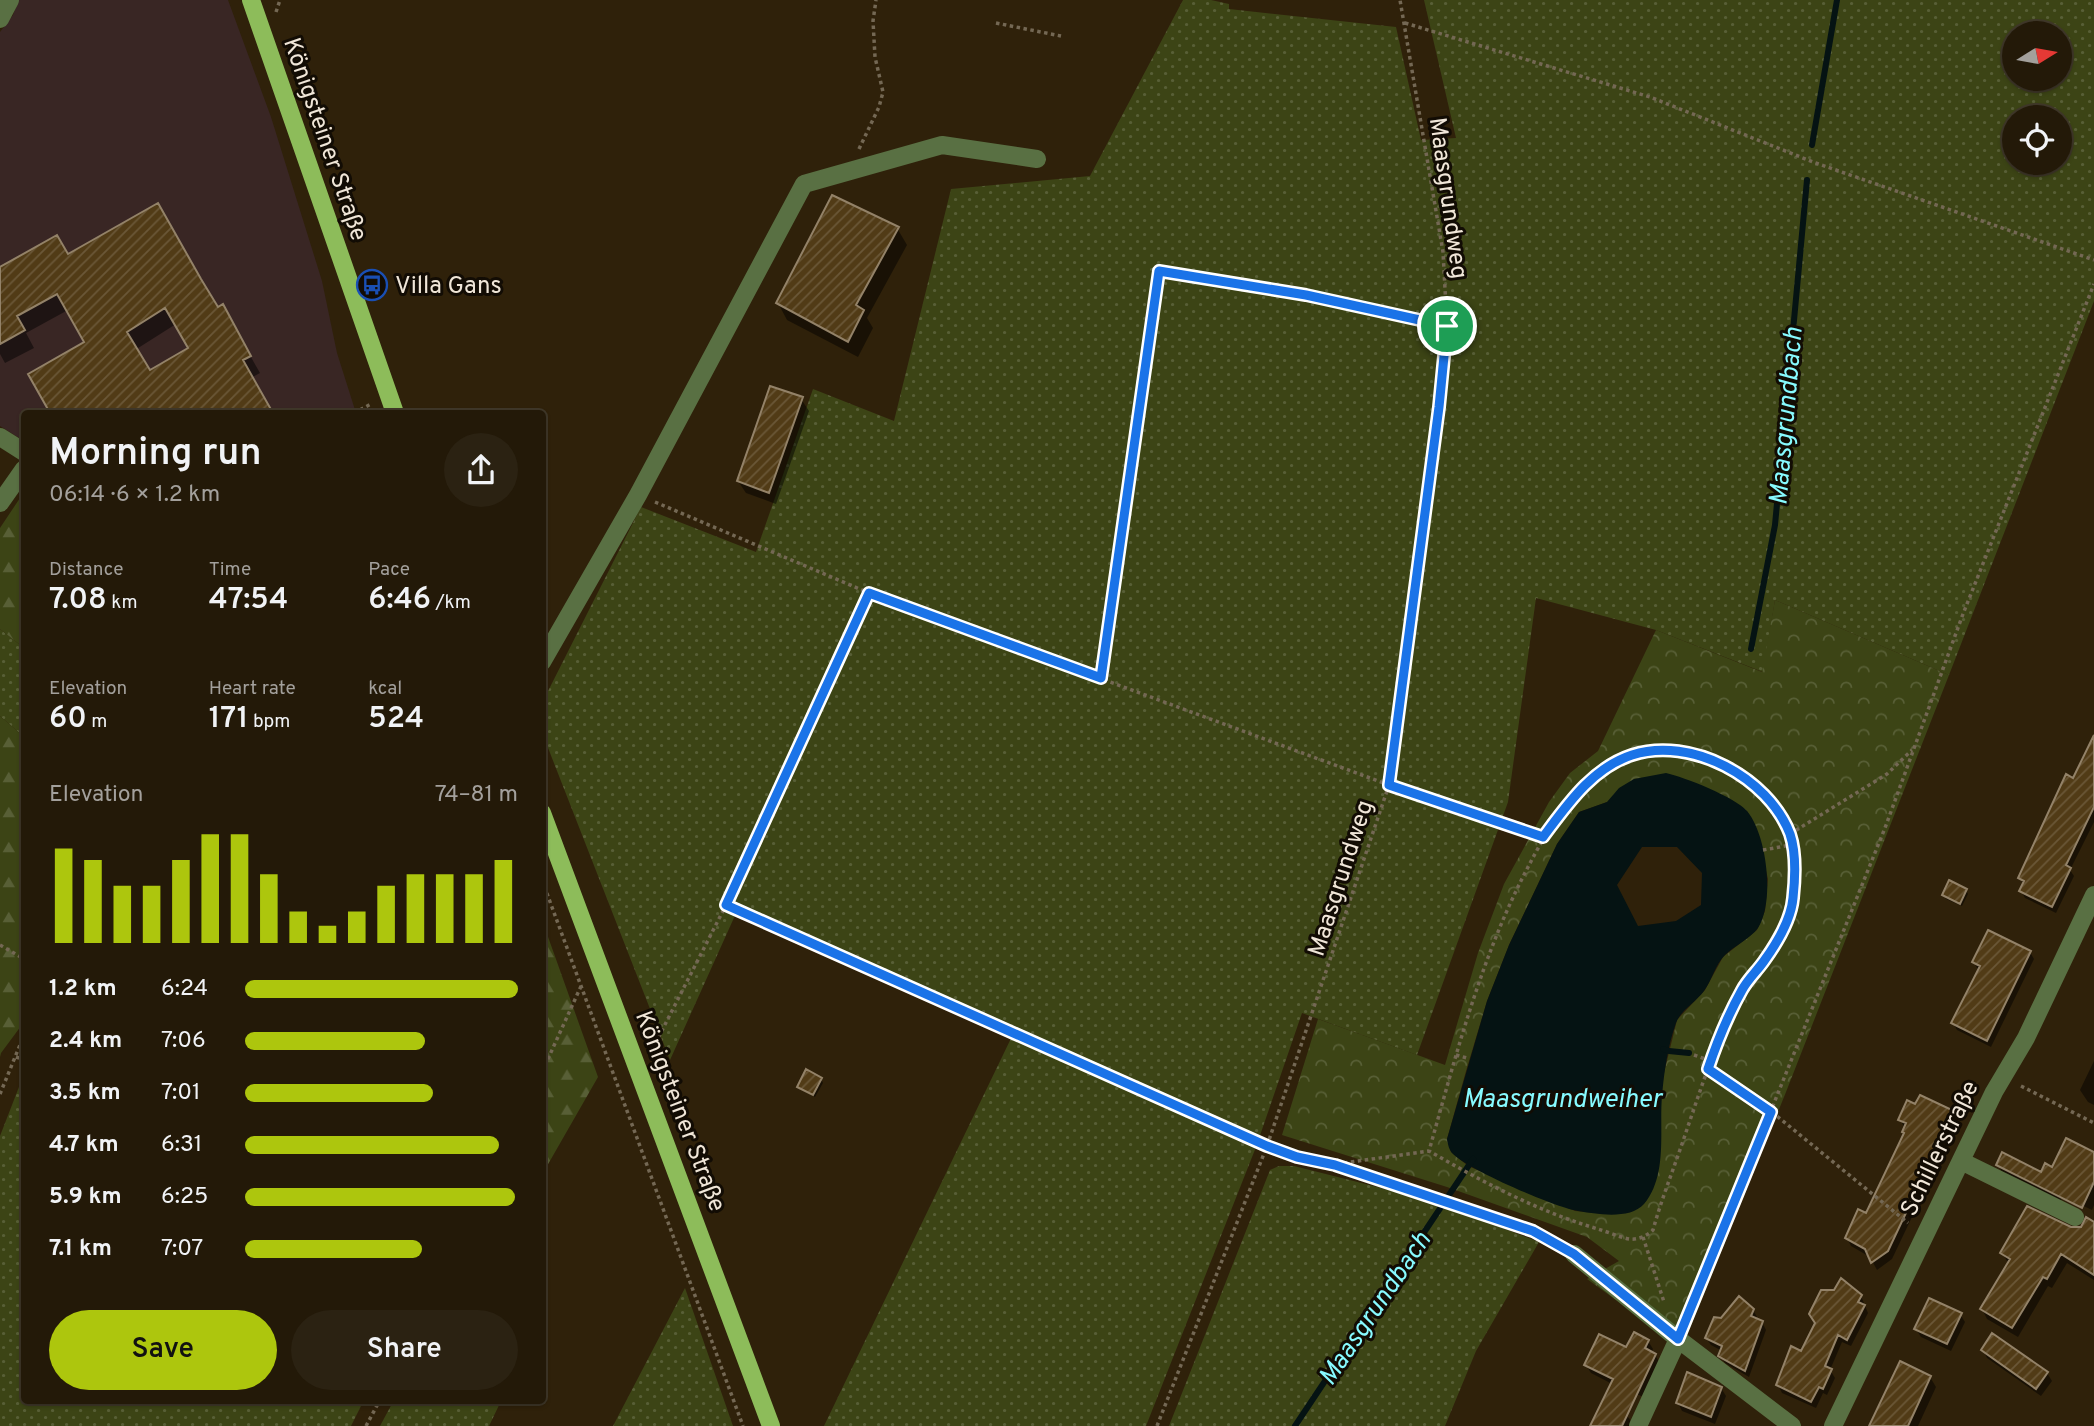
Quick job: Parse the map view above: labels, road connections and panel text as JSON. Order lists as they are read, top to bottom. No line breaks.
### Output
{"streets":{"main road":["Königsteiner Straße"],"street":["Schillerstraße"],"path":["Maasgrundweg"]},"water":["Maasgrundbach","Maasgrundweiher"],"places":{"bus stop":["Villa Gans"]},"north":"right","page":{"heading":["Morning run","06:14 · 6 × 1.2 km"],"stats":[["Distance","7.08 km"],["Time","47:54"],["Pace","6:46 /km"],["Elevation","60 m"],["Heart rate","171 bpm"],["kcal","524"]],"chart":["Elevation","74–81 m"],"list":[{"name":"1.2 km","note":"6:24"},{"name":"2.4 km","note":"7:06"},{"name":"3.5 km","note":"7:01"},{"name":"4.7 km","note":"6:31"},{"name":"5.9 km","note":"6:25"},{"name":"7.1 km","note":"7:07"}],"buttons":["Save","Share"]}}
